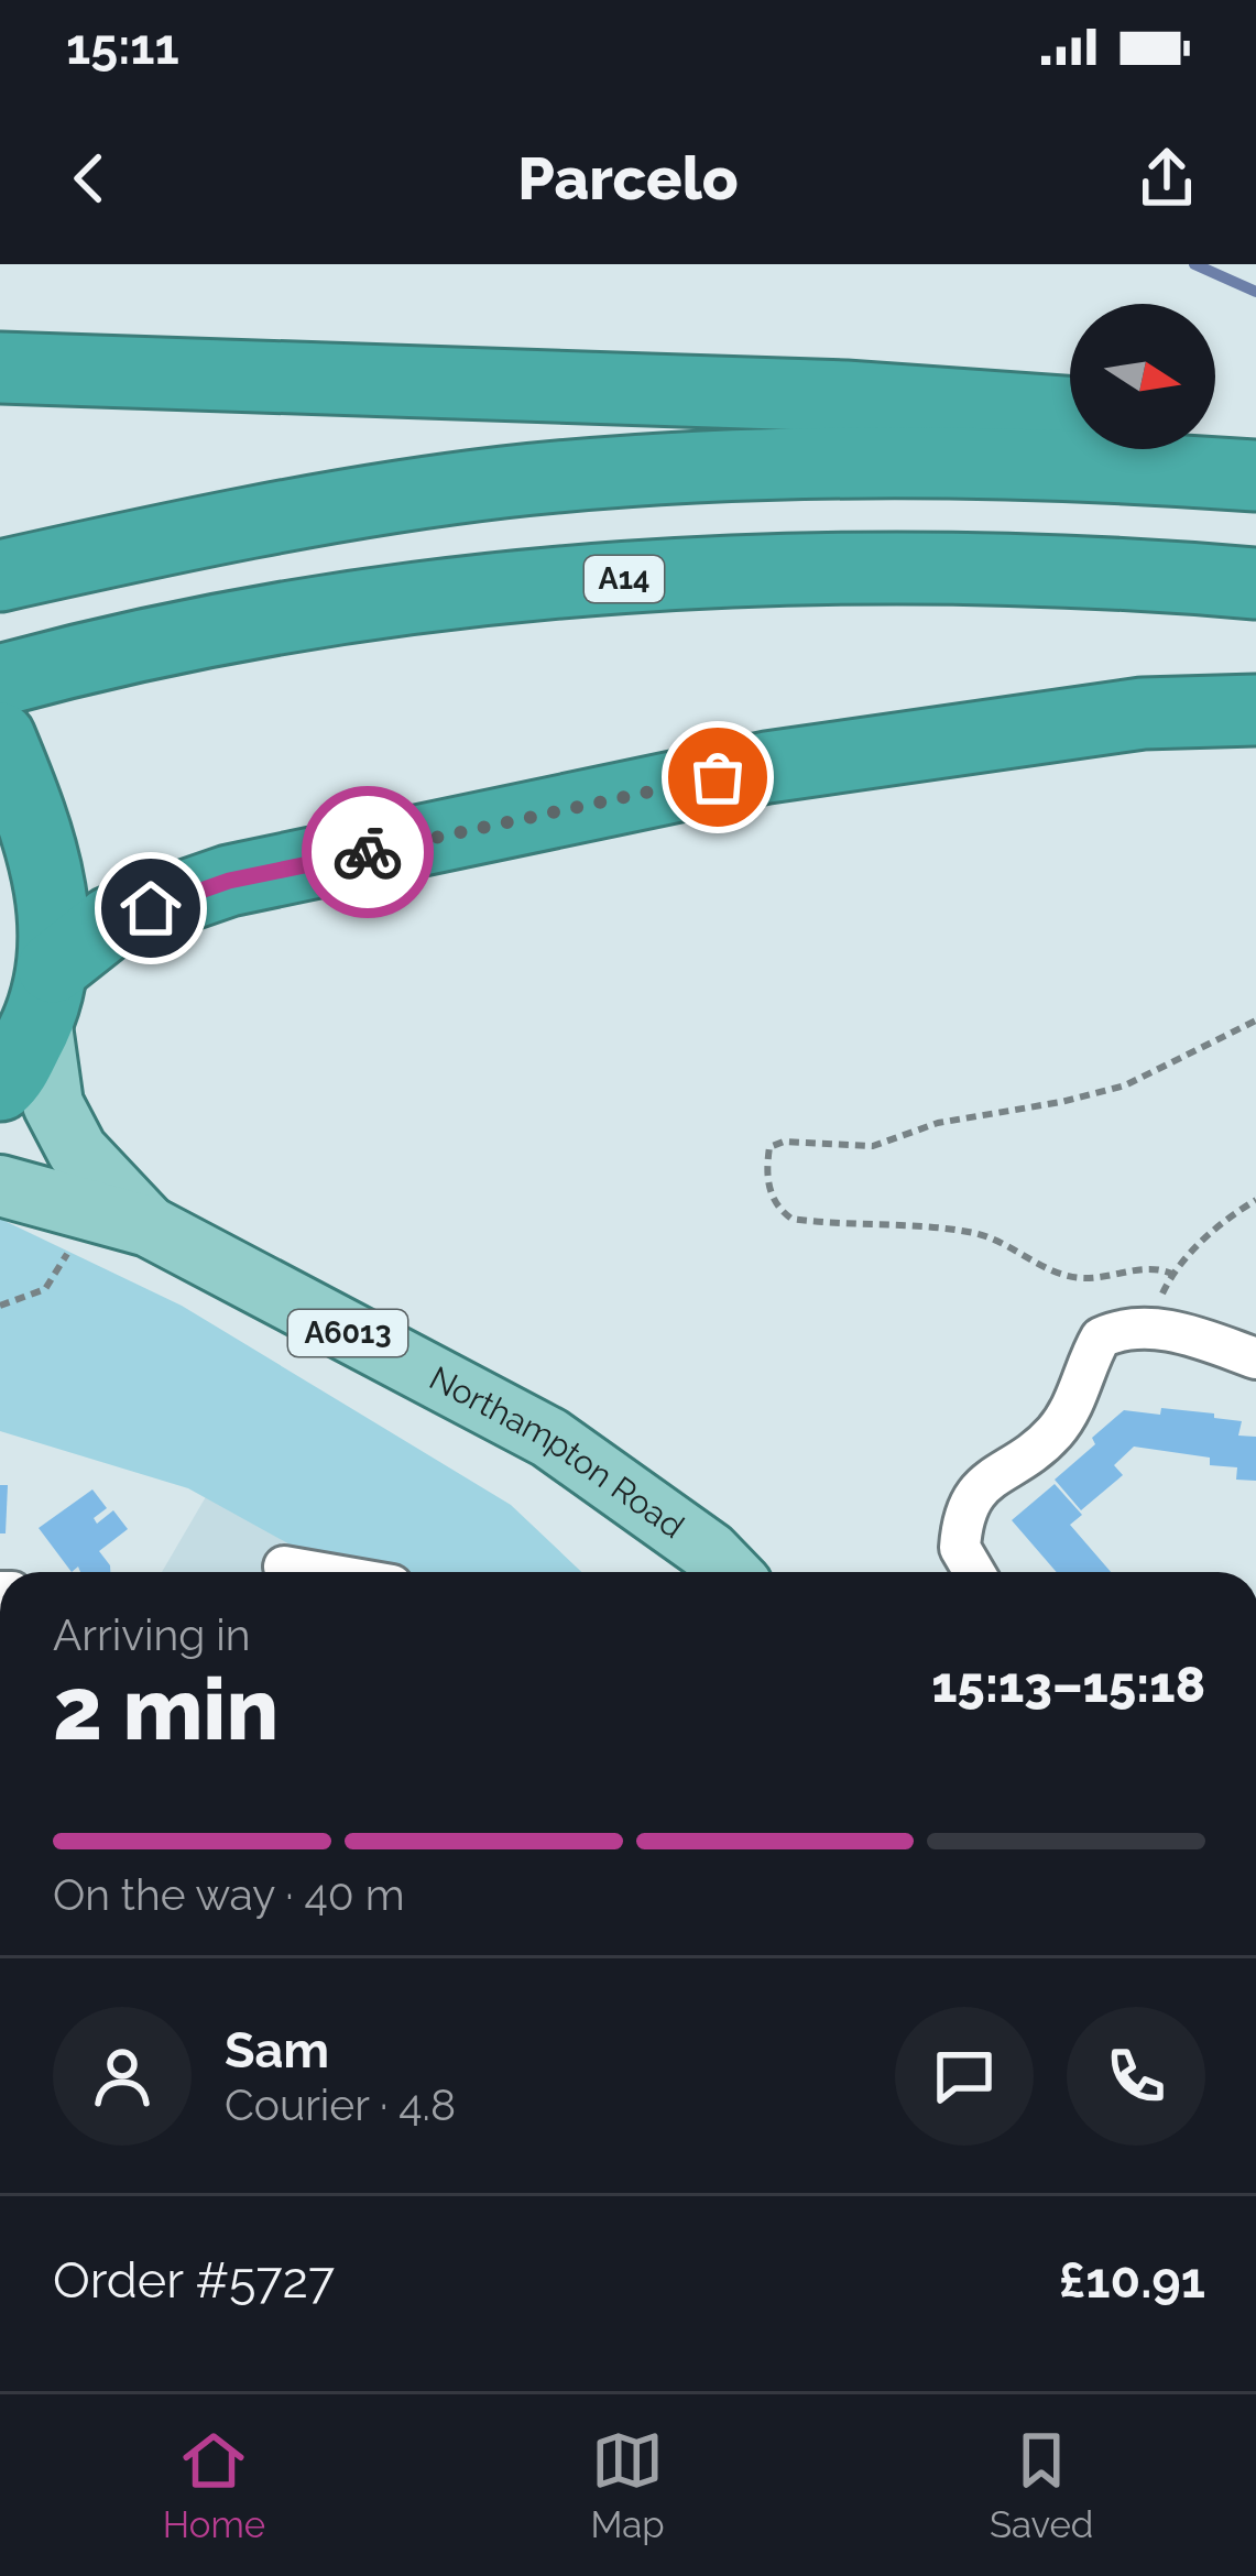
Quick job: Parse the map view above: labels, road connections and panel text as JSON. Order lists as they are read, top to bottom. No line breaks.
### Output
{"streets":{"highway":["A14"],"main road":["A6013","Northampton Road"]},"north":"right","page":{"status":"15:11","header":"Parcelo","heading":["2 min","Arriving in","15:13–15:18"],"panel":["Sam","Courier · 4.8","Order #5727","£10.91"],"bar":"On the way · 40 m","tabs":["Home","Map","Saved"]}}
